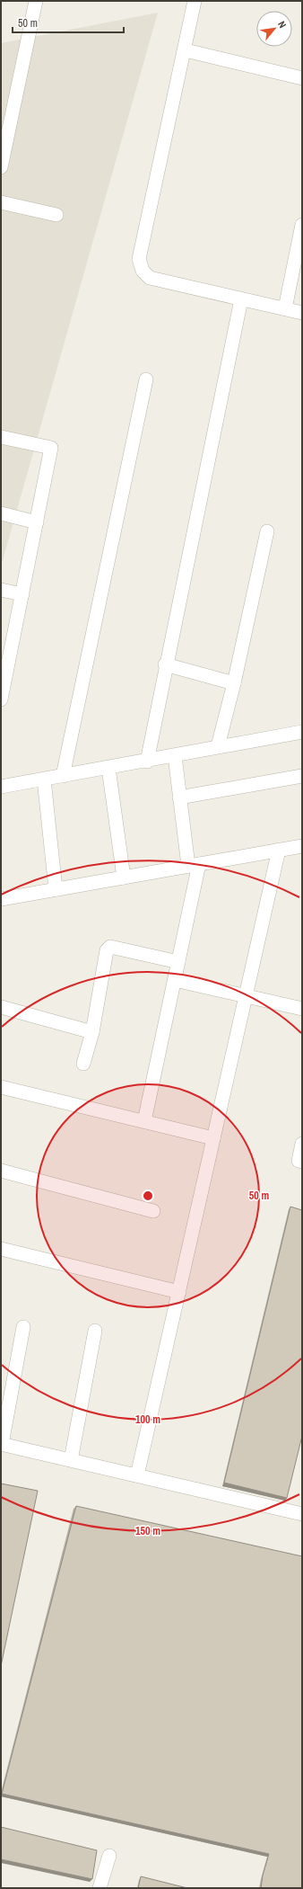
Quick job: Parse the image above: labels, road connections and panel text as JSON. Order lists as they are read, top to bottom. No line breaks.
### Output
{"scale_bar":"50 m","north":"top right","rings":["50 m","100 m","150 m"]}
